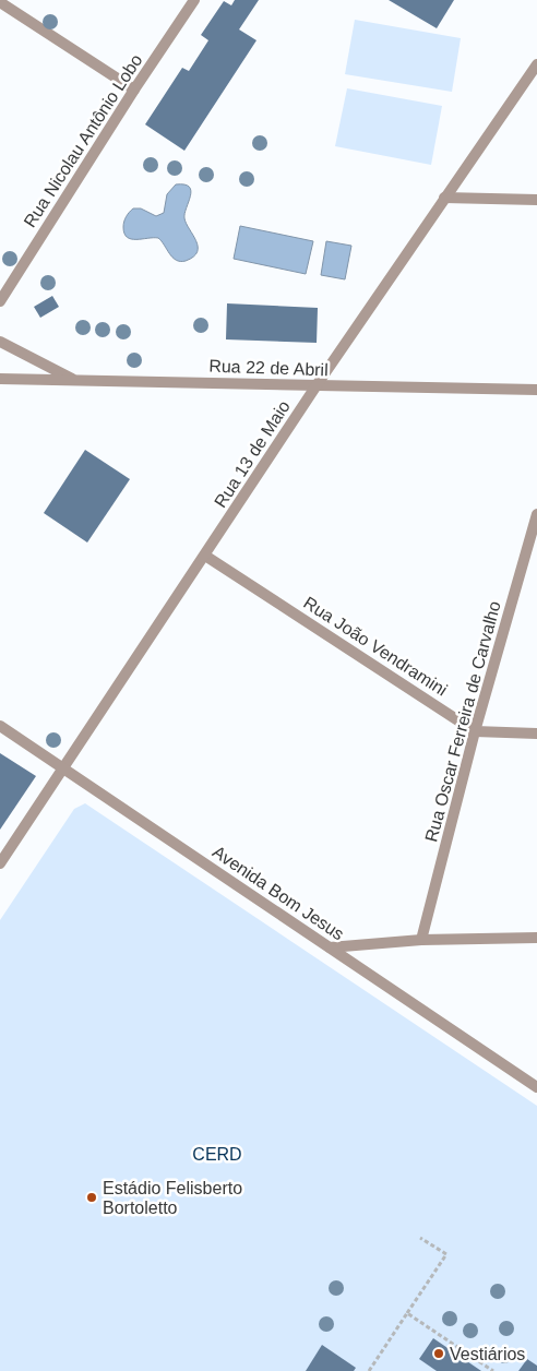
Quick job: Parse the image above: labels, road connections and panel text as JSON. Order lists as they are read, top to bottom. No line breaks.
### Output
{"streets":{"street":["Rua Nicolau Antônio Lobo","Rua 22 de Abril","Rua 13 de Maio","Rua João Vendramini","Rua Oscar Ferreira de Carvalho","Avenida Bom Jesus"]},"crossings":[["Rua 22 de Abril","Rua 13 de Maio"],["Rua 13 de Maio","Rua João Vendramini"],["Rua 13 de Maio","Avenida Bom Jesus"],["Rua João Vendramini","Rua Oscar Ferreira de Carvalho"]],"parks":["CERD"],"places":["Estádio Felisberto Bortoletto","Vestiários"]}
